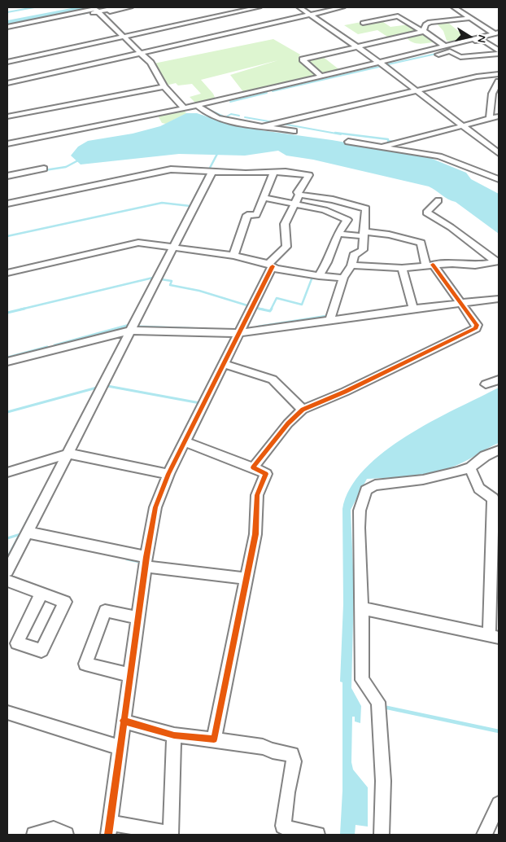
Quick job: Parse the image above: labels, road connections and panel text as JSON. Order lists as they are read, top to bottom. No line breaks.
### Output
{"north":"right"}
